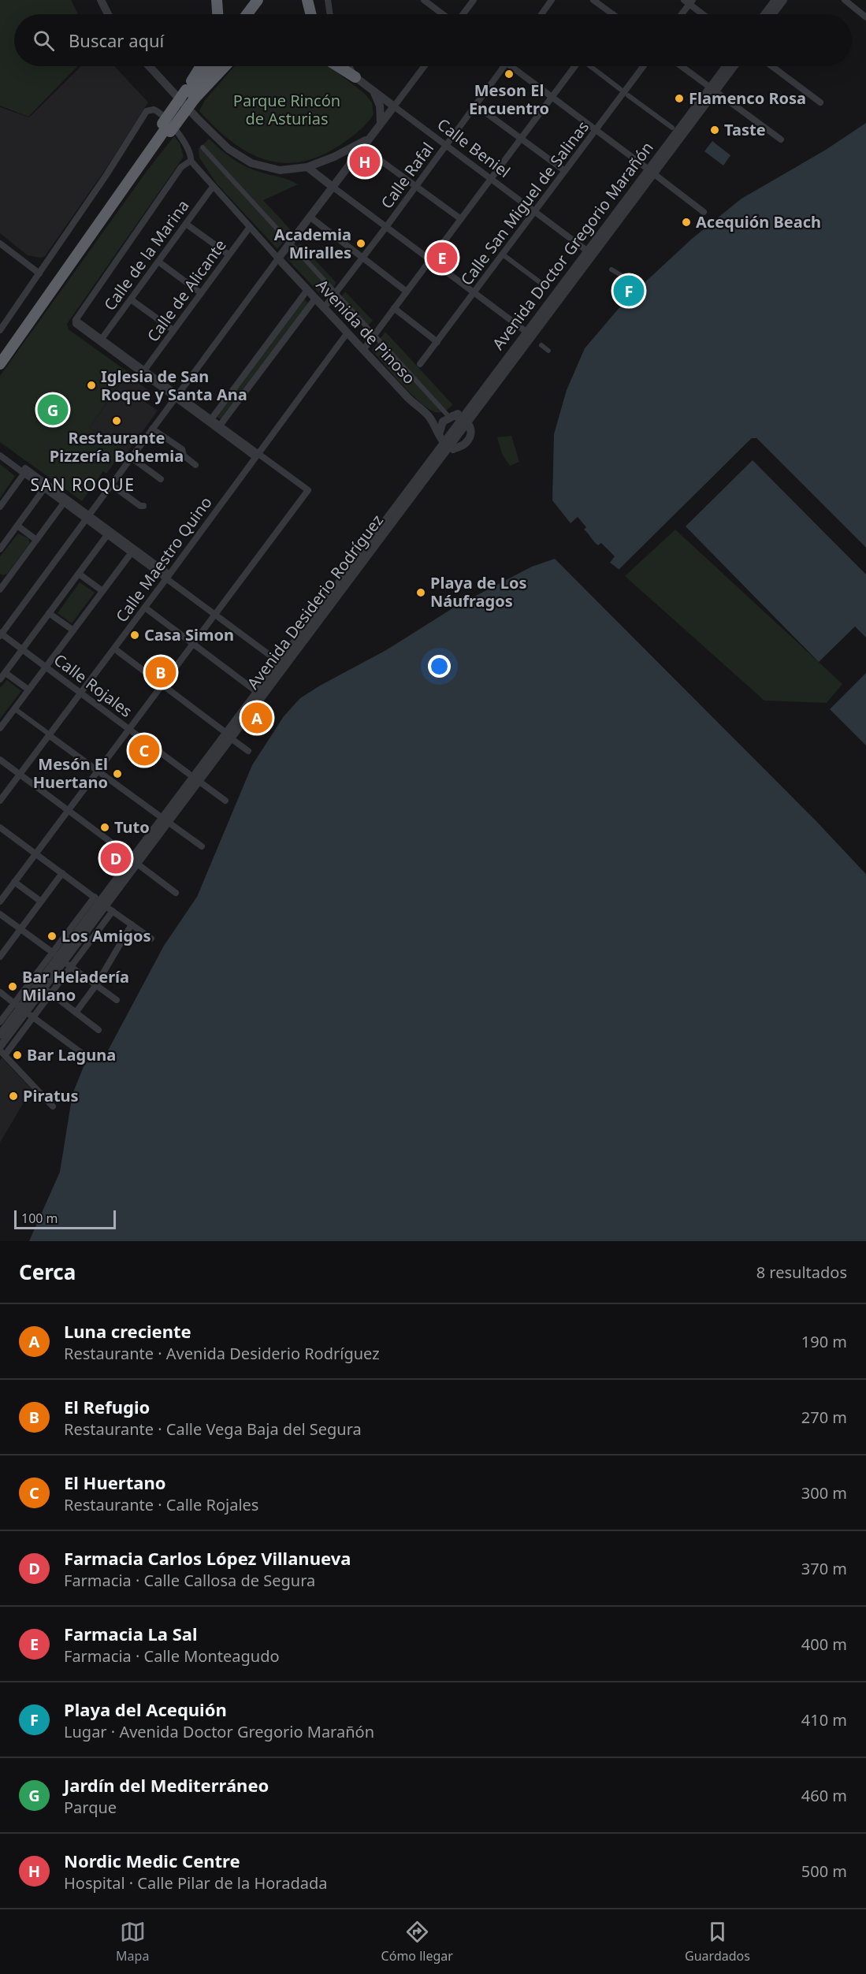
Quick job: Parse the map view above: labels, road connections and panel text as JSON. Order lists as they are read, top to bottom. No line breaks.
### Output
{"streets":{"street":["Calle Beniel","Calle Rafal","Calle San Miguel de Salinas","Avenida Doctor Gregorio Marañón","Calle de la Marina","Calle de Alicante","Avenida de Pinoso","Calle Maestro Quino","Avenida Desiderio Rodríguez","Calle Rojales"]},"crossings":[["Calle Beniel","Calle Rafal"],["Calle Beniel","Calle San Miguel de Salinas"],["Calle Beniel","Avenida Doctor Gregorio Marañón"],["Calle Rafal","Avenida de Pinoso"],["Avenida Doctor Gregorio Marañón","Avenida de Pinoso"],["Avenida Doctor Gregorio Marañón","Avenida Desiderio Rodríguez"],["Calle de la Marina","Avenida de Pinoso"],["Calle de Alicante","Avenida de Pinoso"],["Avenida de Pinoso","Calle Maestro Quino"],["Calle Maestro Quino","Calle Rojales"],["Avenida Desiderio Rodríguez","Calle Rojales"]],"districts":["SAN ROQUE"],"parks":["Parque Rincón de Asturias"],"places":["Meson El Encuentro","Flamenco Rosa","Taste","Acequión Beach","Academia Miralles","Iglesia de San Roque y Santa Ana","Restaurante Pizzería Bohemia","Playa de Los Náufragos","Casa Simon","Mesón El Huertano","Tuto","Los Amigos","Bar Heladería Milano","Bar Laguna","Piratus"],"scale_bar":"100 m","page":{"search":"Buscar aquí","pins":["H","E","F","G","B","A","C","D"],"scale":"100 m","heading":["Cerca","8 resultados"],"list":[{"mark":"A","name":"Luna creciente","note":"Restaurante · Avenida Desiderio Rodríguez","value":"190 m"},{"mark":"B","name":"El Refugio","note":"Restaurante · Calle Vega Baja del Segura","value":"270 m"},{"mark":"C","name":"El Huertano","note":"Restaurante · Calle Rojales","value":"300 m"},{"mark":"D","name":"Farmacia Carlos López Villanueva","note":"Farmacia · Calle Callosa de Segura","value":"370 m"},{"mark":"E","name":"Farmacia La Sal","note":"Farmacia · Calle Monteagudo","value":"400 m"},{"mark":"F","name":"Playa del Acequión","note":"Lugar · Avenida Doctor Gregorio Marañón","value":"410 m"},{"mark":"G","name":"Jardín del Mediterráneo","note":"Parque","value":"460 m"},{"mark":"H","name":"Nordic Medic Centre","note":"Hospital · Calle Pilar de la Horadada","value":"500 m"}],"nav":["Mapa","Cómo llegar","Guardados"]}}
